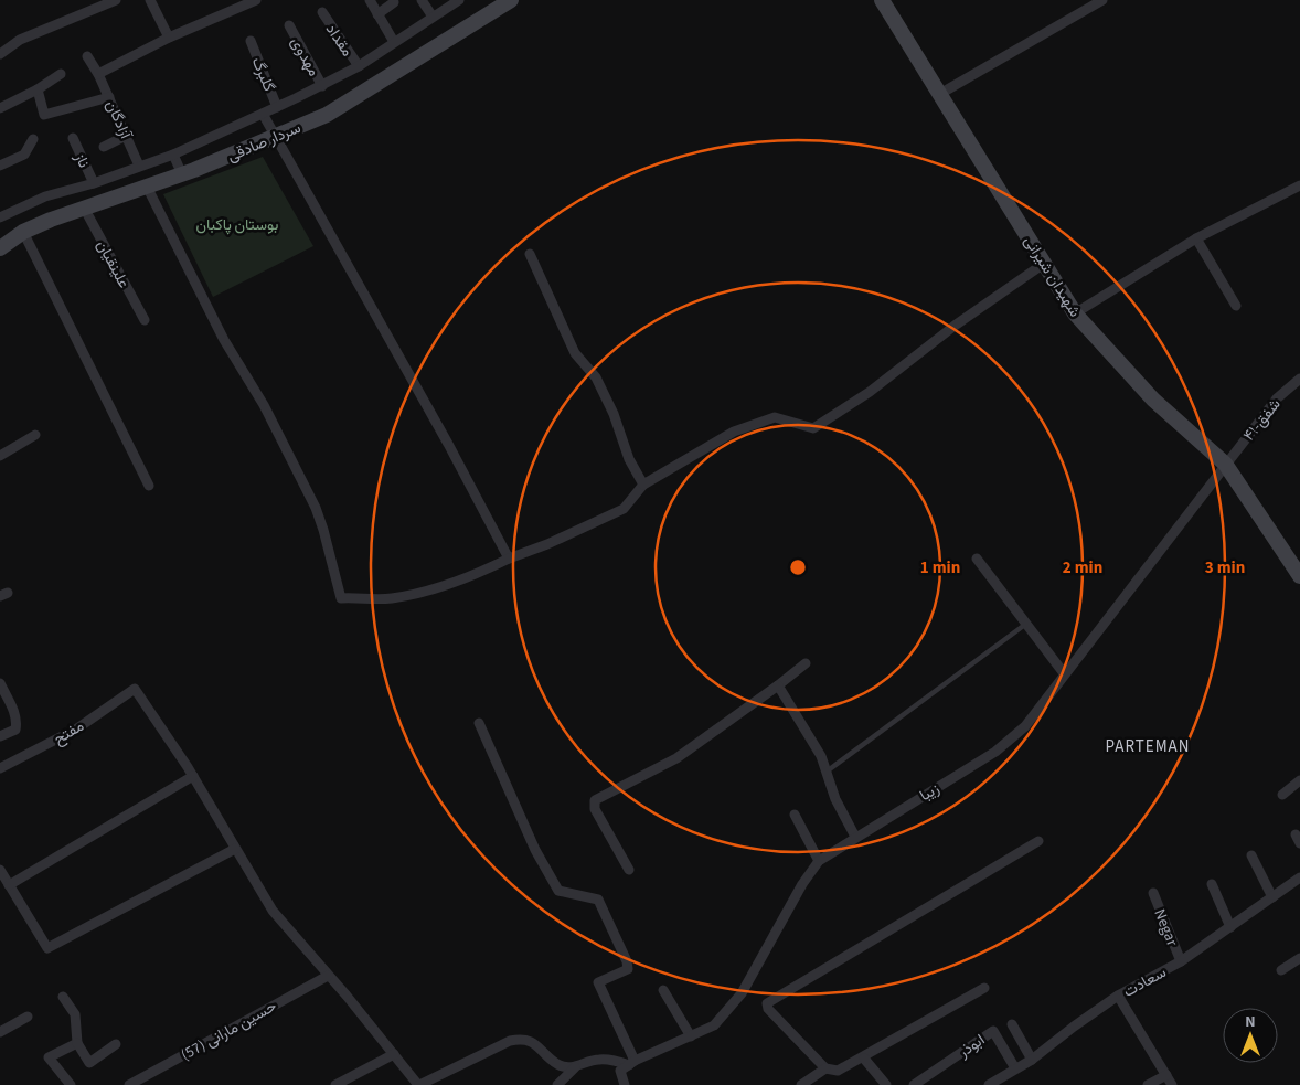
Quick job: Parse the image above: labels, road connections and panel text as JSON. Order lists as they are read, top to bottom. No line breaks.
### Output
{"streets":{"street":["مقداد","مهدوی","گلبرگ","آزادگان","سردار صادقی","ناز","علینقیان","شهیدان شیرانی","شفق-۴۱","مفتح","زیبا","Negar","سعادت","حسین مارانی (57)","ابوذر"]},"crossings":[["سردار صادقی","علینقیان"],["شهیدان شیرانی","شفق-۴۱"],["شهیدان شیرانی","زیبا"],["شفق-۴۱","زیبا"],["Negar","سعادت"],["سعادت","ابوذر"]],"districts":["PARTEMAN"],"parks":["بوستان پاکبان"],"north":"top","rings":["1 min","2 min","3 min"]}
